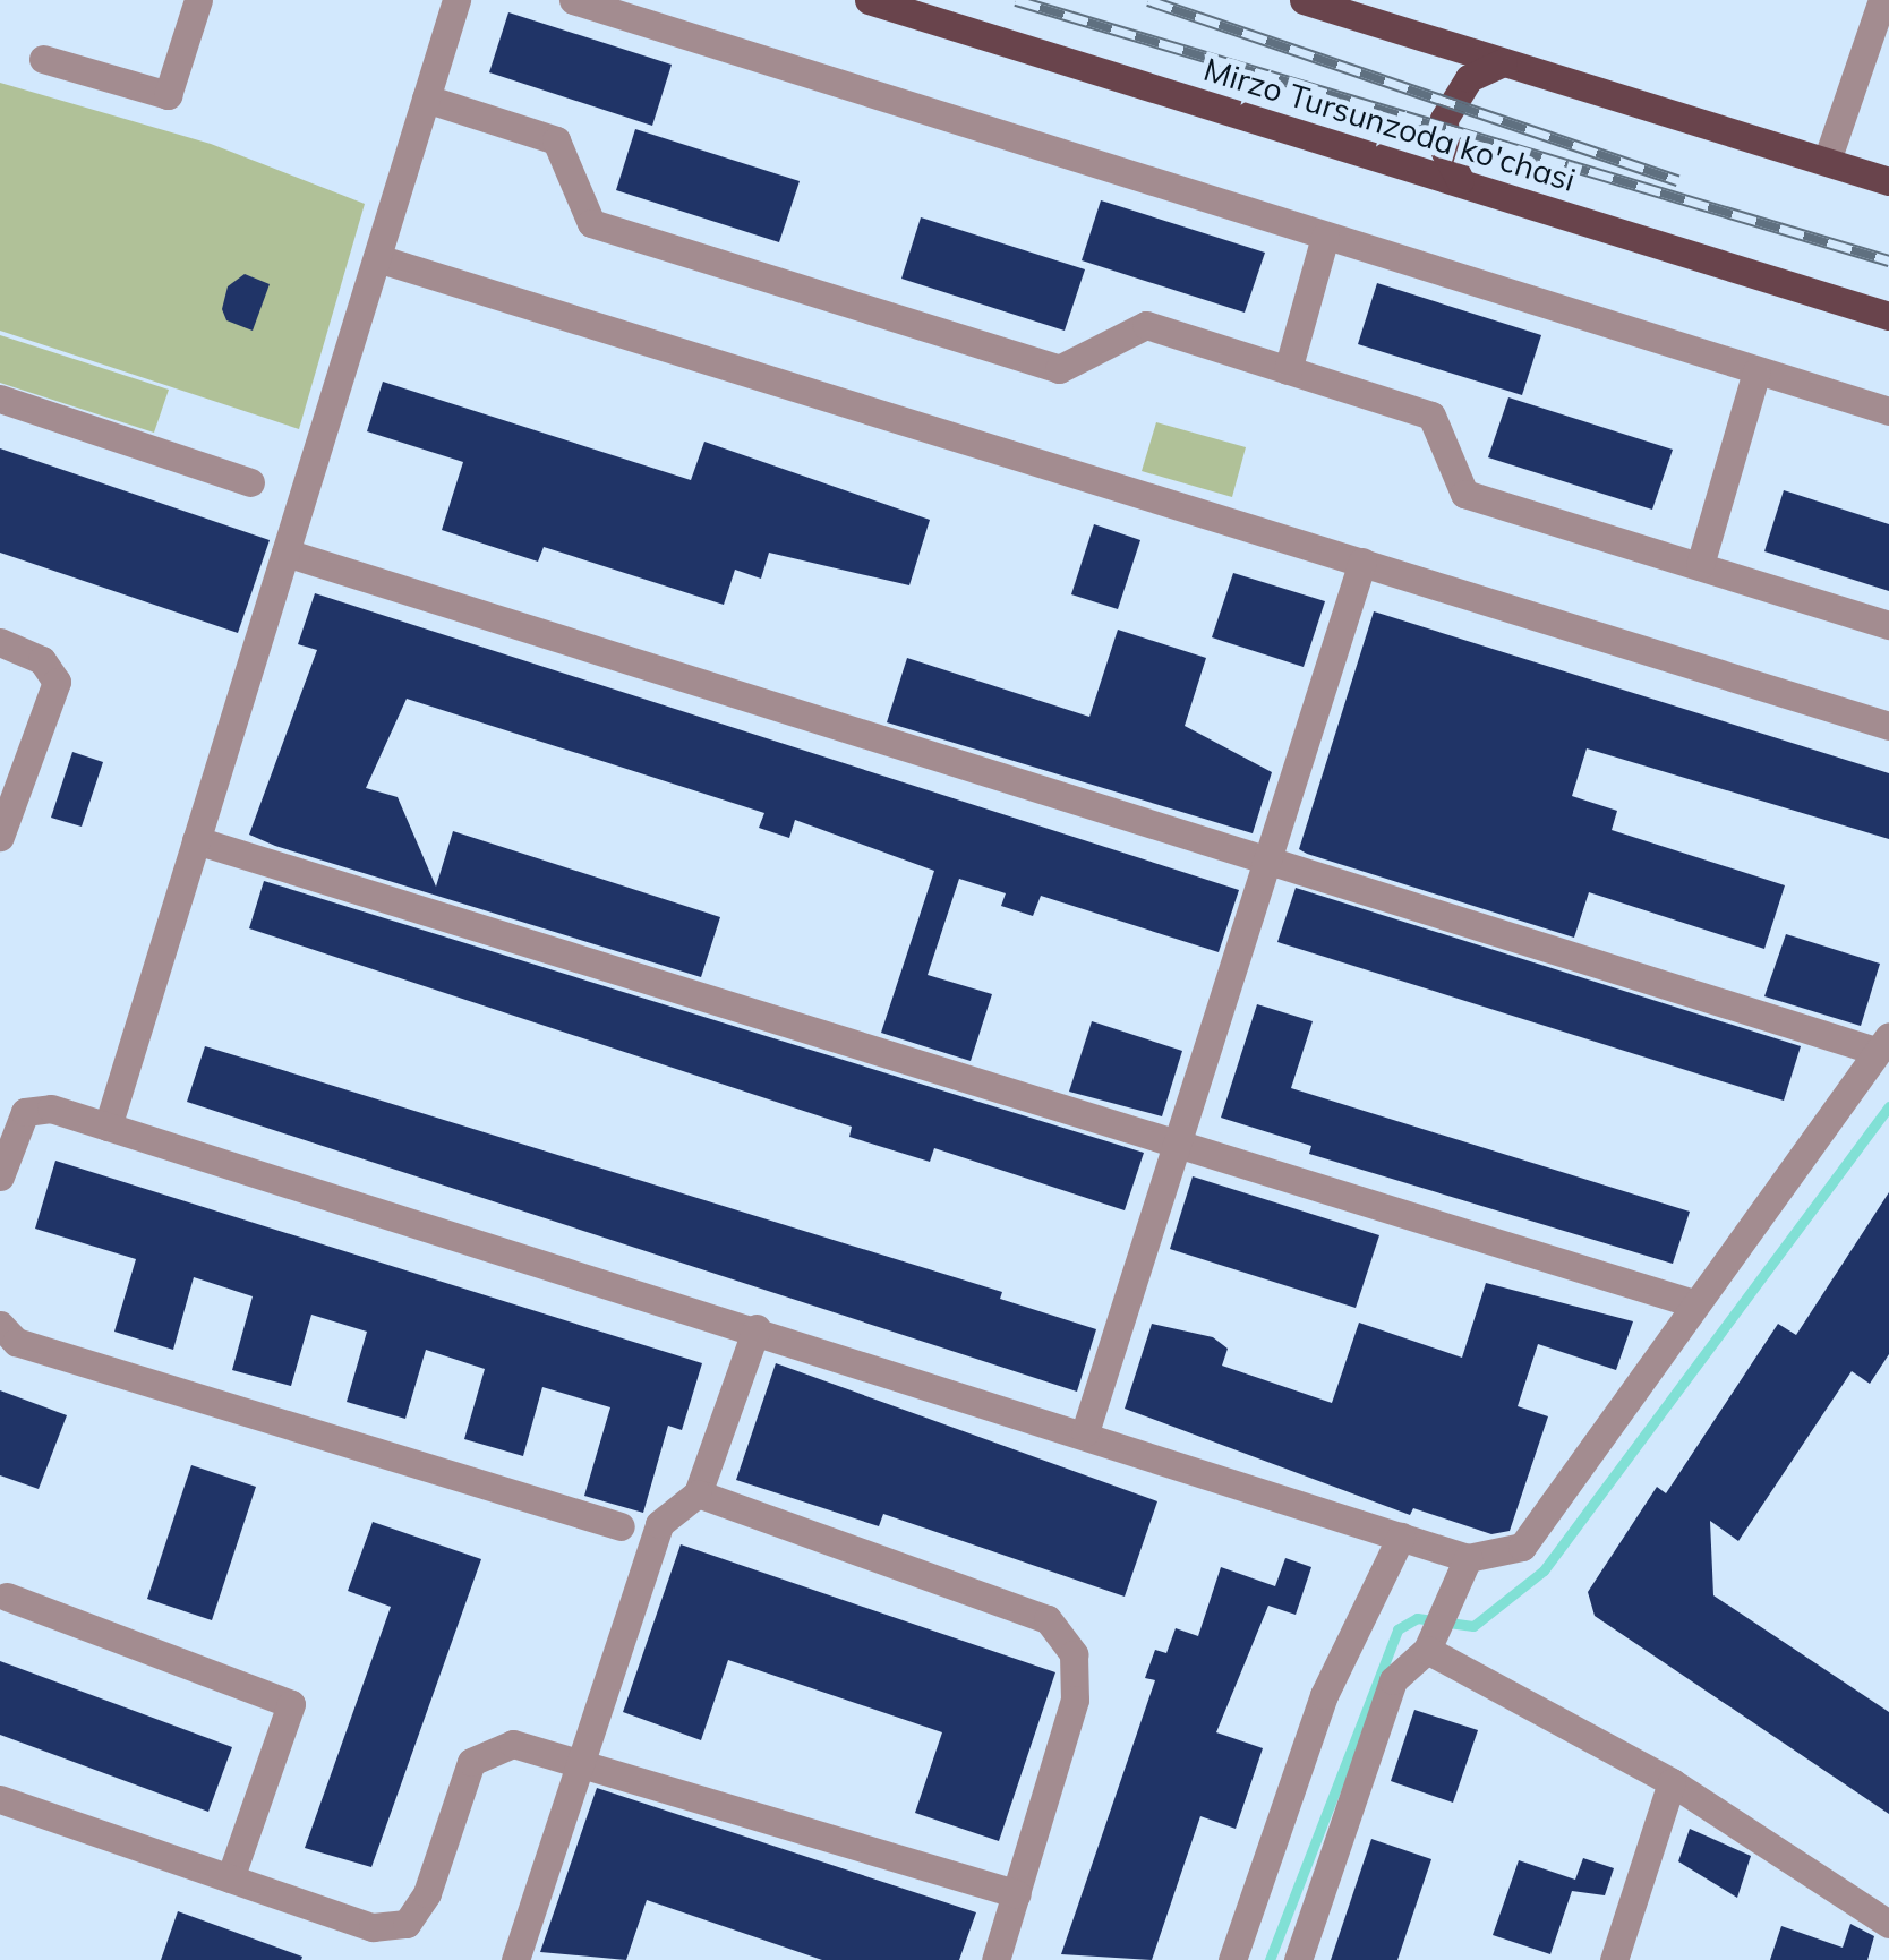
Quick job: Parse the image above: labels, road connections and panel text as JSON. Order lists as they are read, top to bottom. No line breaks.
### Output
{"streets":{"main road":["Mirzo Tursunzoda ko'chasi"]}}
